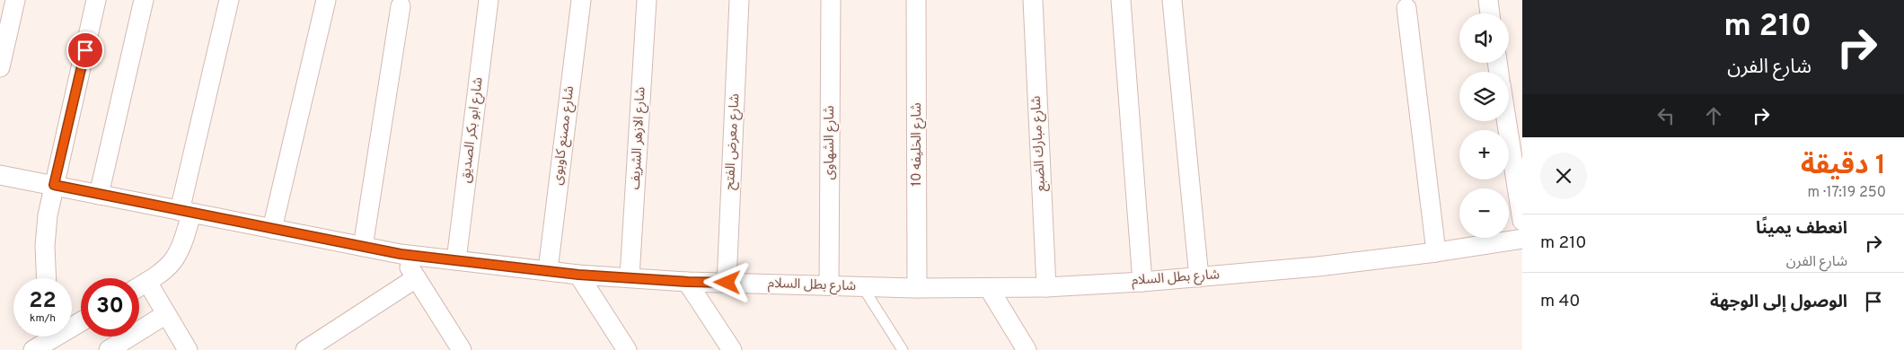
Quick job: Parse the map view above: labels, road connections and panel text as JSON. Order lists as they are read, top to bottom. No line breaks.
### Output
{"streets":{"street":["شارع ابو بكر الصديق","شارع مصنع كاوبوى","شارع الازهر الشريف","شارع معرض الفتح","شارع الشهاوى","شارع مبارك الضبع","شارع الخليفه 10","شارع بطل السلام"]},"crossings":[["شارع ابو بكر الصديق","شارع بطل السلام"],["شارع مصنع كاوبوى","شارع بطل السلام"],["شارع الازهر الشريف","شارع بطل السلام"],["شارع معرض الفتح","شارع بطل السلام"],["شارع الشهاوى","شارع بطل السلام"],["شارع مبارك الضبع","شارع بطل السلام"],["شارع الخليفه 10","شارع بطل السلام"]],"page":{"turn":["210 m","شارع الفرن"],"map_buttons":["+","−"],"heading":["1 دقيقة","250 m · 17:19"],"list":[{"name":"انعطف يمينًا","note":"شارع الفرن","value":"210 m"},{"name":"الوصول إلى الوجهة","value":"40 m"}],"speed":"22 km/h","limit":"30"}}
